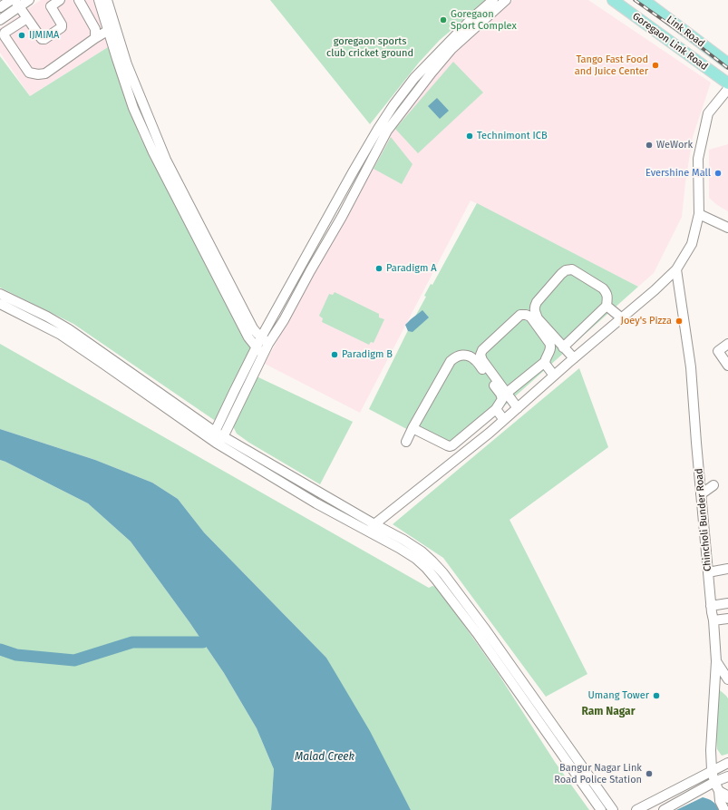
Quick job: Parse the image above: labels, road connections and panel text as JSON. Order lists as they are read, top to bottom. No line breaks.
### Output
{"streets":{"main road":["Link Road","Goregaon Link Road"],"street":["Chincholi Bunder Road"]},"districts":["Ram Nagar"],"water":["Malad Creek"],"parks":["goregaon sports club cricket ground"],"places":["Goregaon Sport Complex","IJMIMA","Tango Fast Food and Juice Center","Technimont ICB","WeWork","Evershine Mall","Paradigm A","Joey's Pizza","Paradigm B","Umang Tower","Bangur Nagar Link Road Police Station"]}
